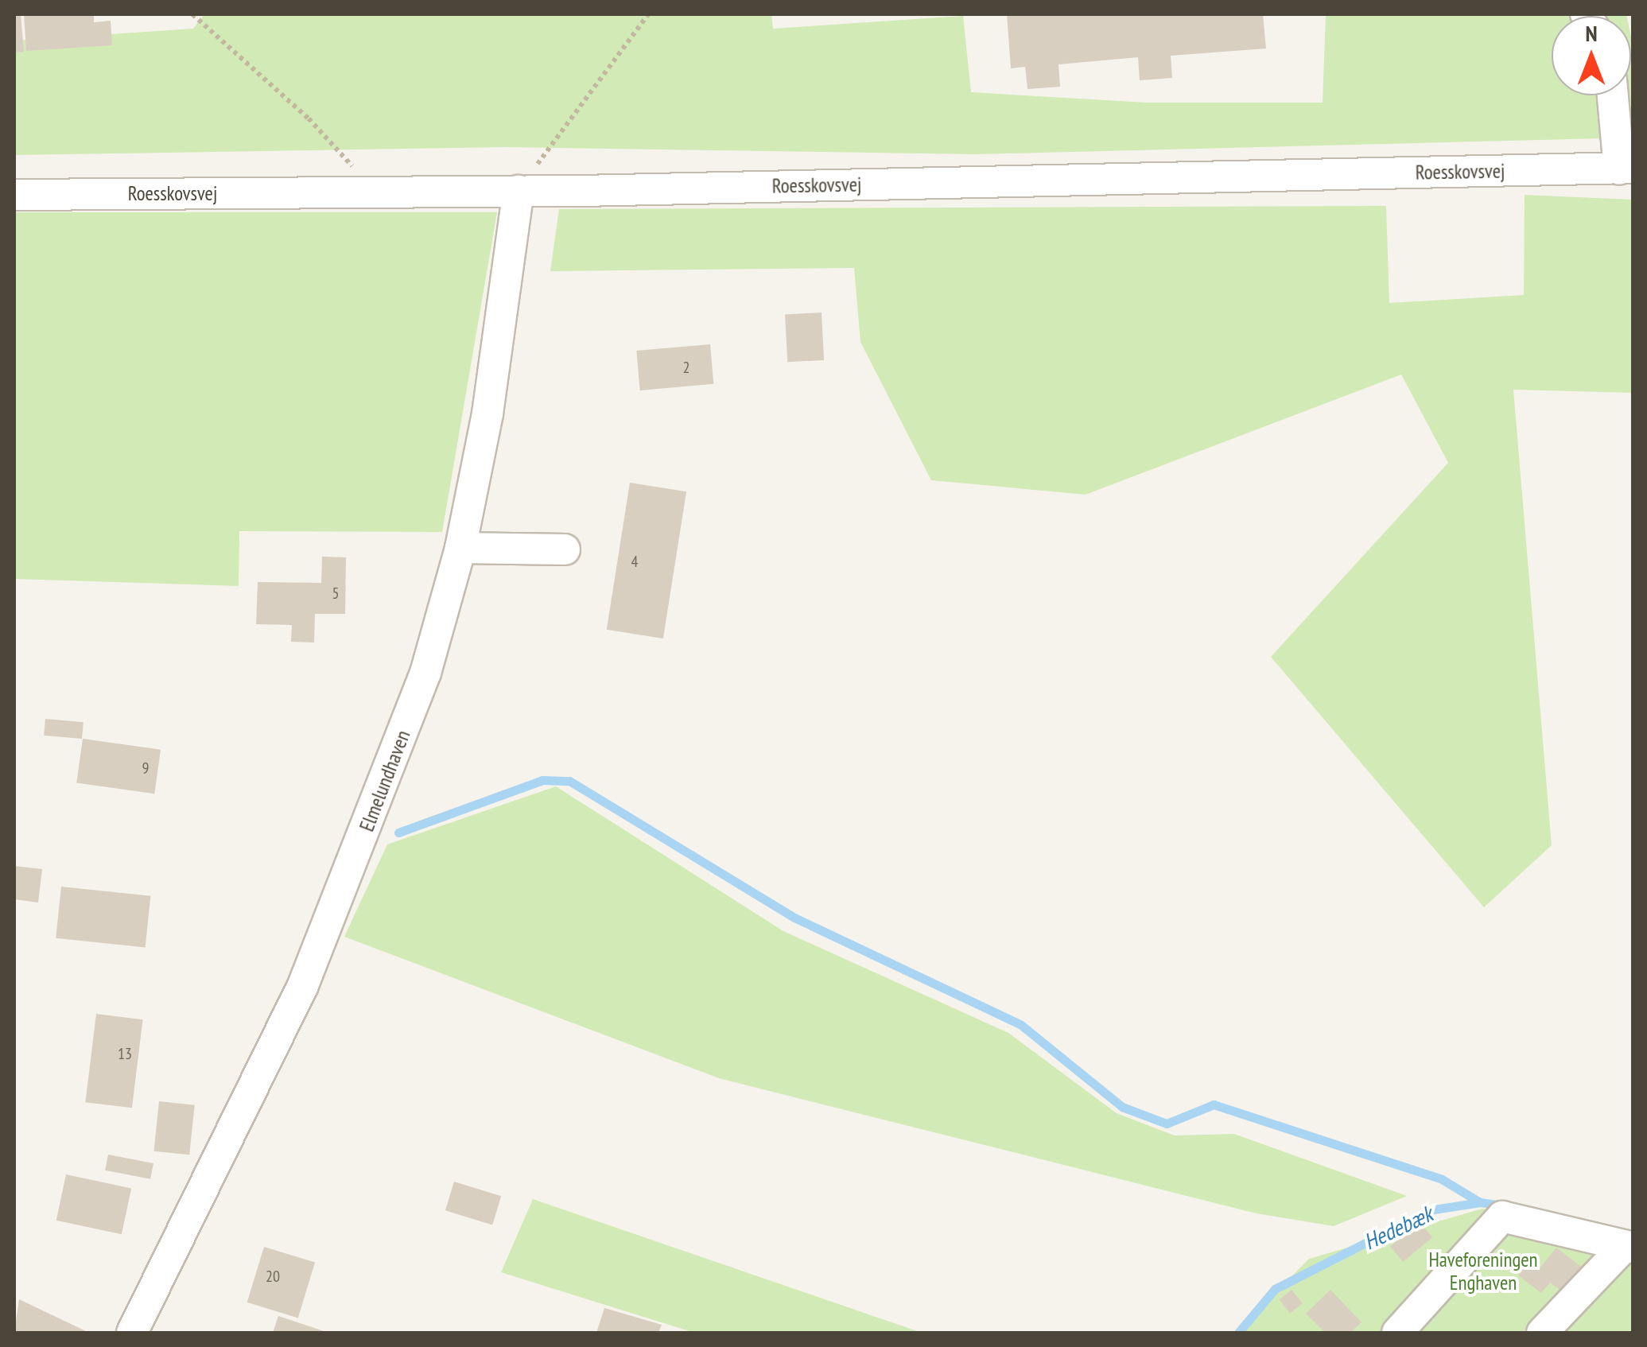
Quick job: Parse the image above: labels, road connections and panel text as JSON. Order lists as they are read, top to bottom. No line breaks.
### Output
{"streets":{"street":["Roesskovsvej","Elmelundhaven"]},"crossings":[["Roesskovsvej","Elmelundhaven"]],"water":["Hedebæk"],"parks":["Haveforeningen Enghaven"],"house_numbers":["2","4","5","9","13","20"],"north":"top"}
